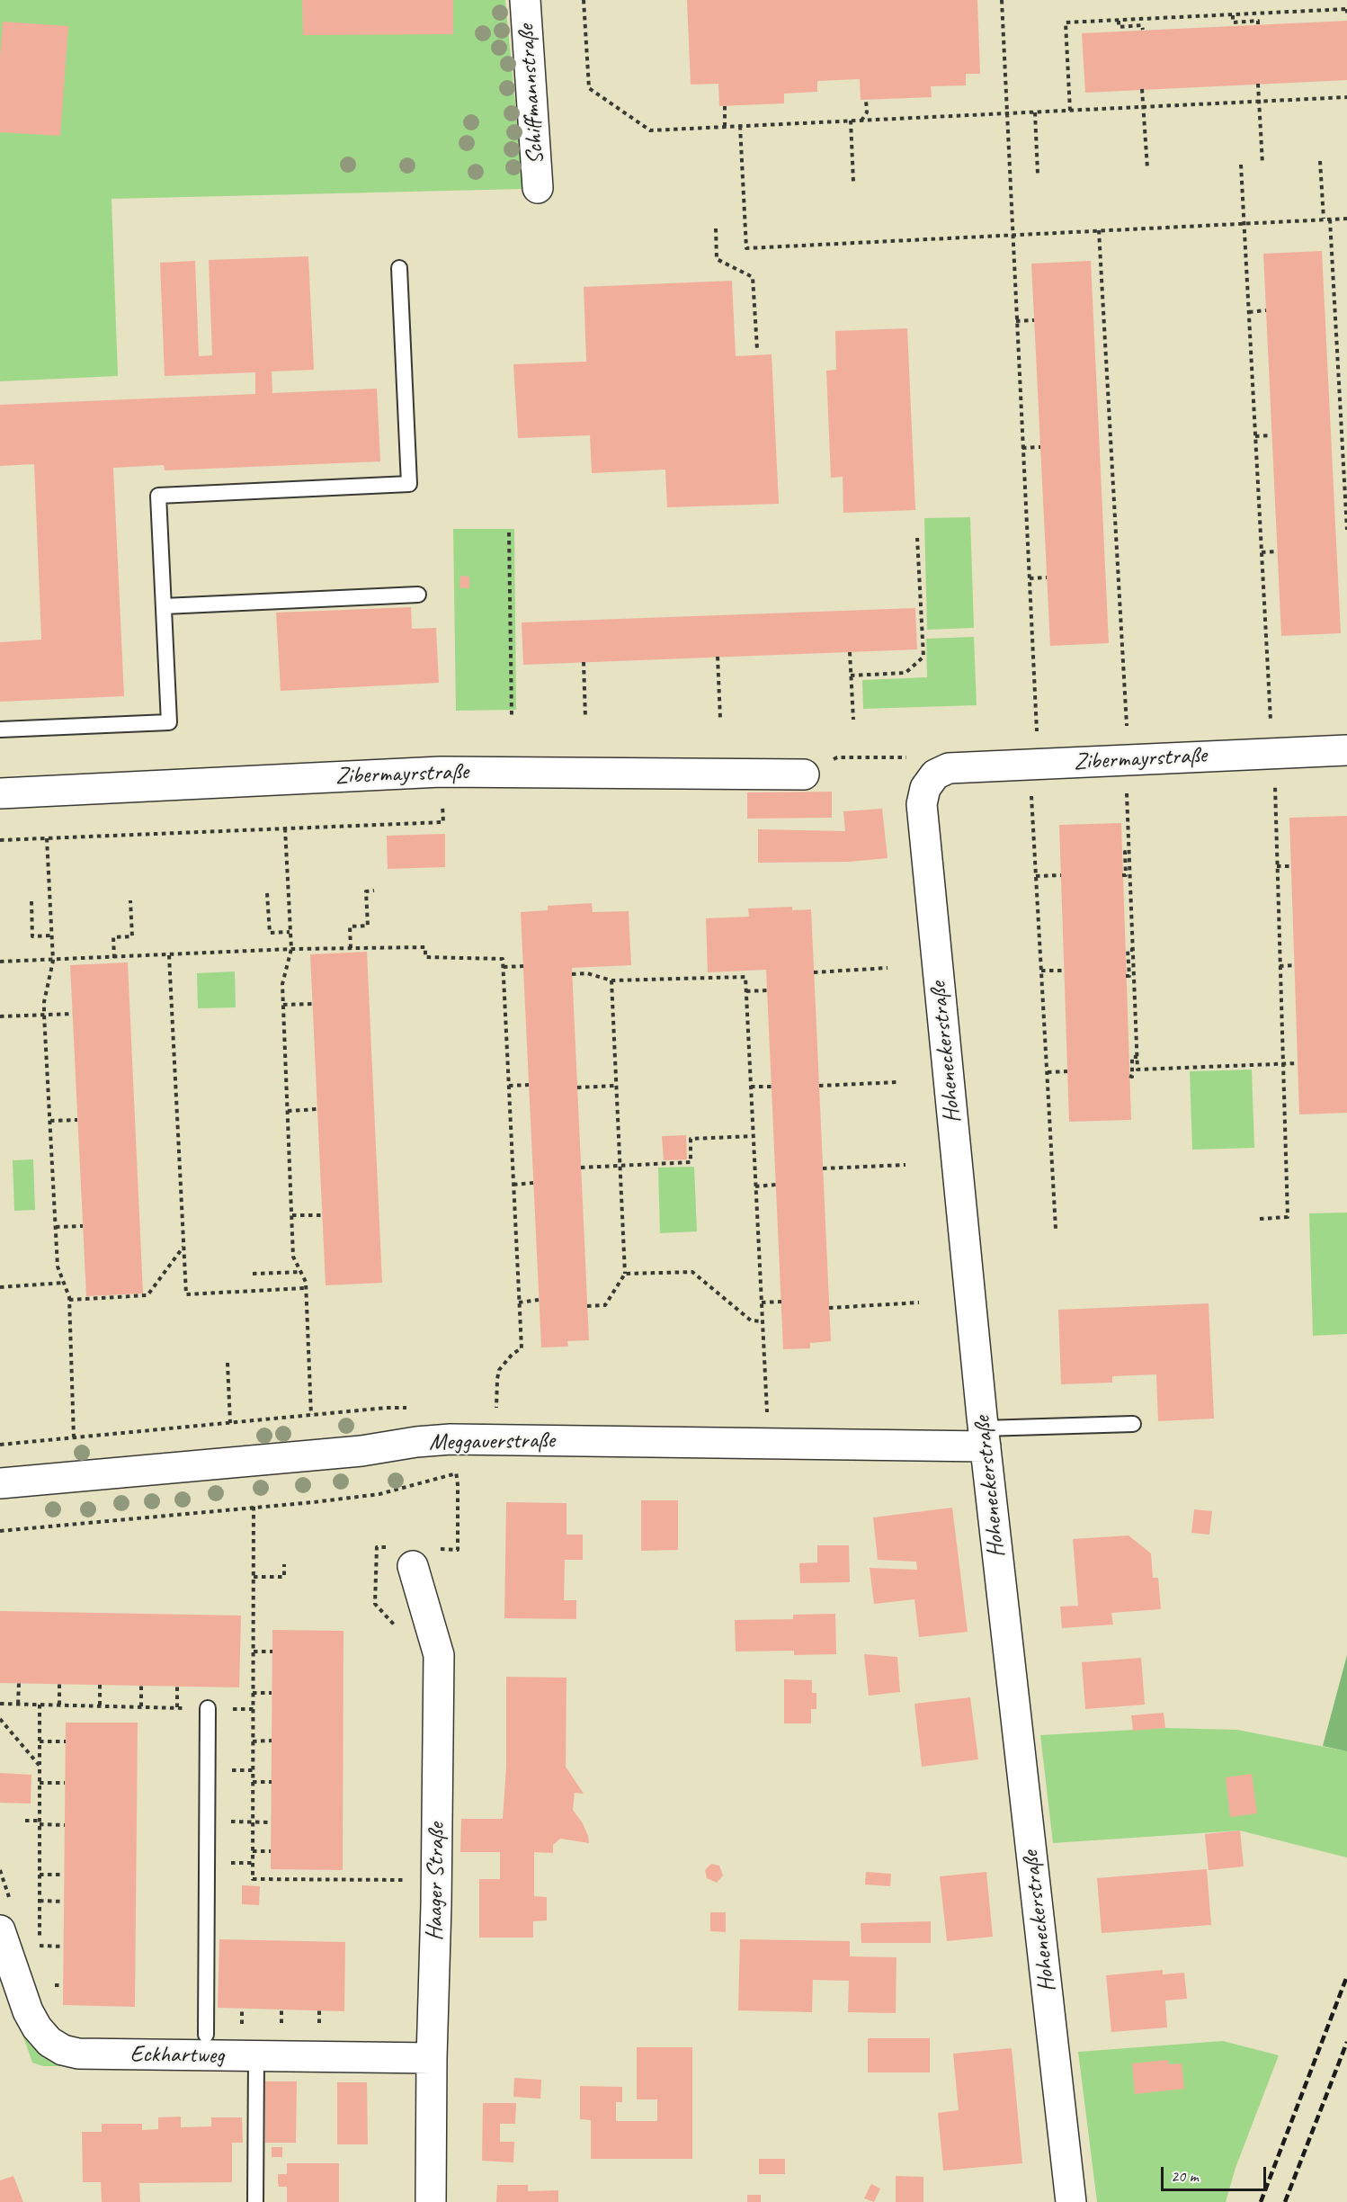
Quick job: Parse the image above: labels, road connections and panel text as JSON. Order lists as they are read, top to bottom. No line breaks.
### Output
{"streets":{"street":["Schiffmannstraße","Zibermayrstraße","Hoheneckerstraße","Meggauerstraße","Haager Straße","Eckhartweg"]},"crossings":[["Zibermayrstraße","Hoheneckerstraße"],["Hoheneckerstraße","Meggauerstraße"],["Haager Straße","Eckhartweg"]],"scale_bar":"20 m"}
